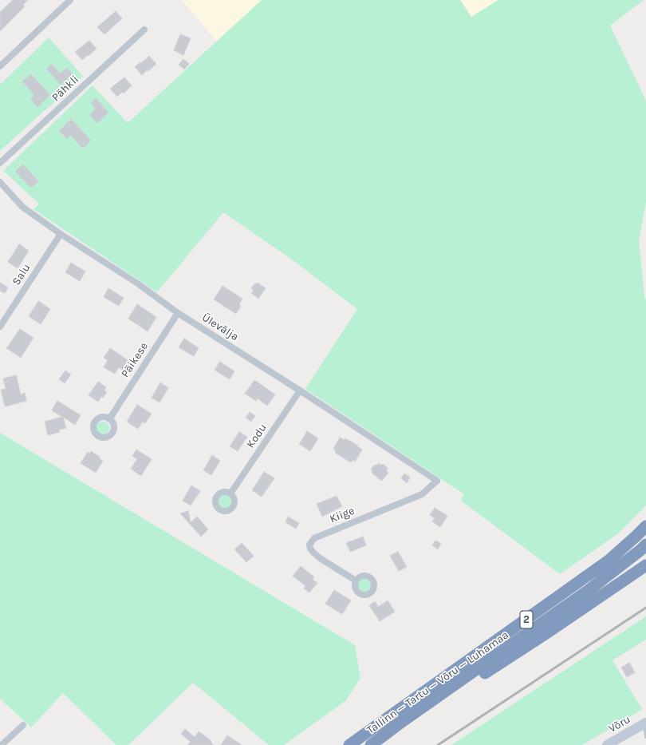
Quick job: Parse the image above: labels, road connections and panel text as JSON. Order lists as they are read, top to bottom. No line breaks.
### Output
{"streets":{"highway":["2","Tallinn — Tartu — Võru — Luhamaa"],"street":["Pähkli","Salu","Ülevälja","Päikese","Kodu","Kiige","Võru"]},"crossings":[["Salu","Ülevälja"],["Ülevälja","Päikese"],["Ülevälja","Kodu"],["Ülevälja","Kiige"]]}
